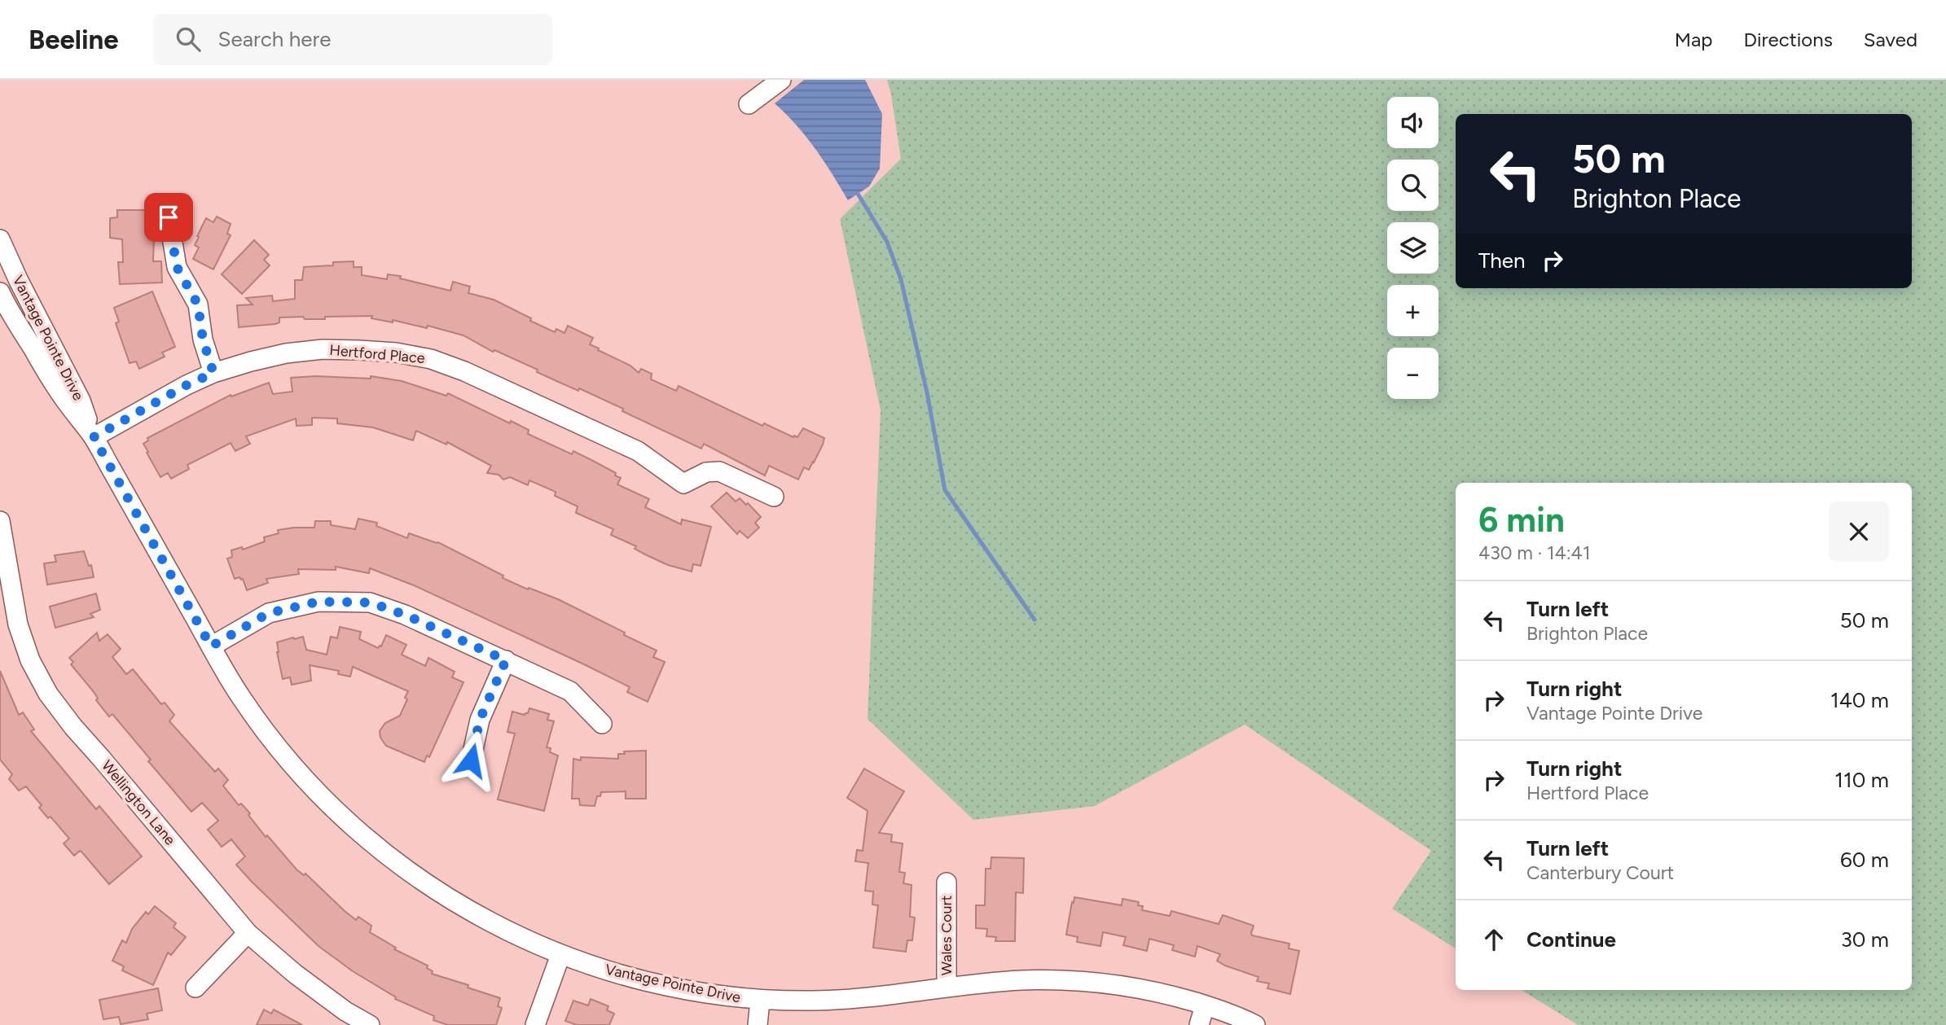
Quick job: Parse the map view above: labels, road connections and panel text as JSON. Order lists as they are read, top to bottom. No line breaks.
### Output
{"streets":{"street":["Vantage Pointe Drive","Hertford Place","Wellington Lane","Wales Court"]},"crossings":[["Vantage Pointe Drive","Hertford Place"],["Vantage Pointe Drive","Wales Court"]],"page":{"header":"Beeline","search":"Search here","nav":["Map","Directions","Saved"],"map_buttons":["+","−"],"turn":["50 m","Brighton Place"],"then":"Then","heading":["6 min","430 m · 14:41"],"list":[{"name":"Turn left","note":"Brighton Place","value":"50 m"},{"name":"Turn right","note":"Vantage Pointe Drive","value":"140 m"},{"name":"Turn right","note":"Hertford Place","value":"110 m"},{"name":"Turn left","note":"Canterbury Court","value":"60 m"},{"name":"Continue","value":"30 m"}]}}
